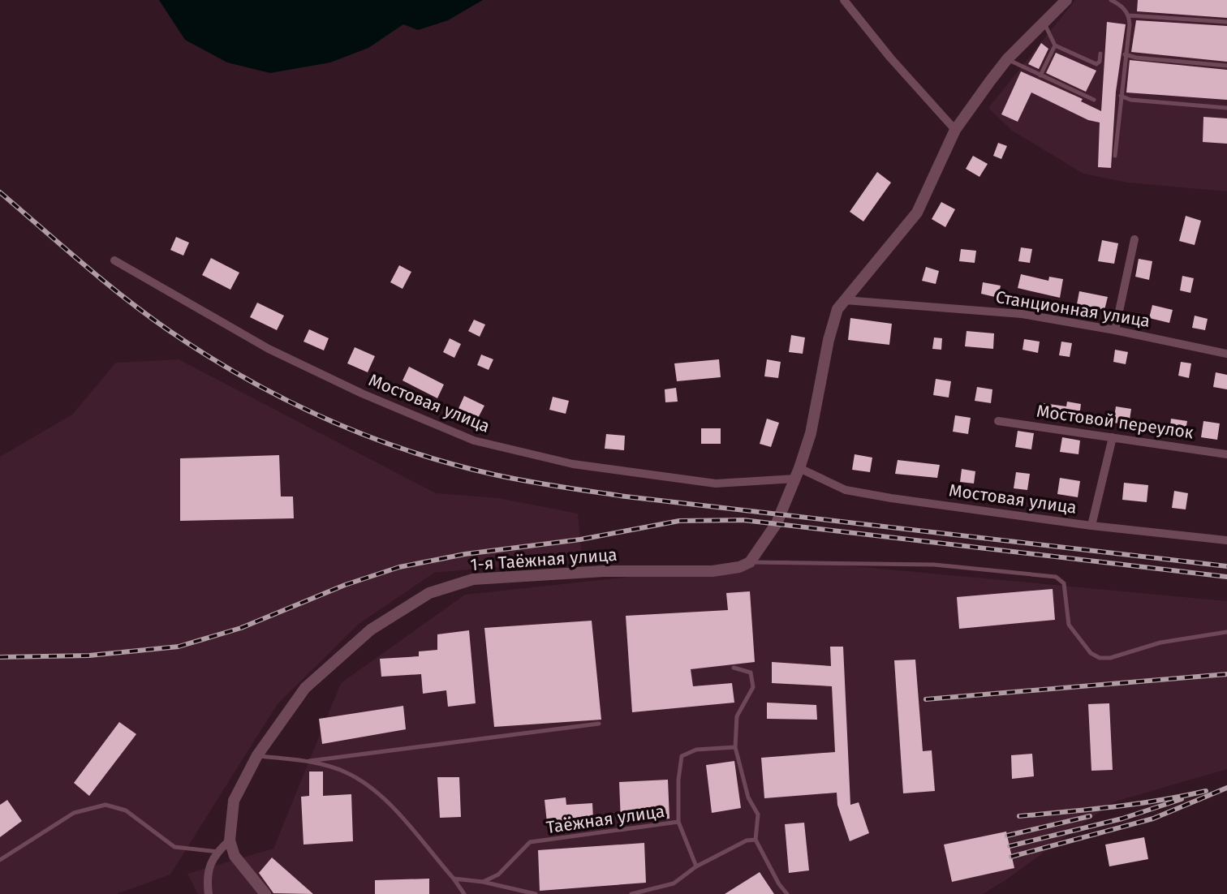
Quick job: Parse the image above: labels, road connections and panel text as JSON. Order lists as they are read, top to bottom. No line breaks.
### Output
{"streets":{"street":["Станционная улица","Мостовая улица","Мостовой переулок","1-я Таёжная улица"],"lane":["Таёжная улица"]}}
